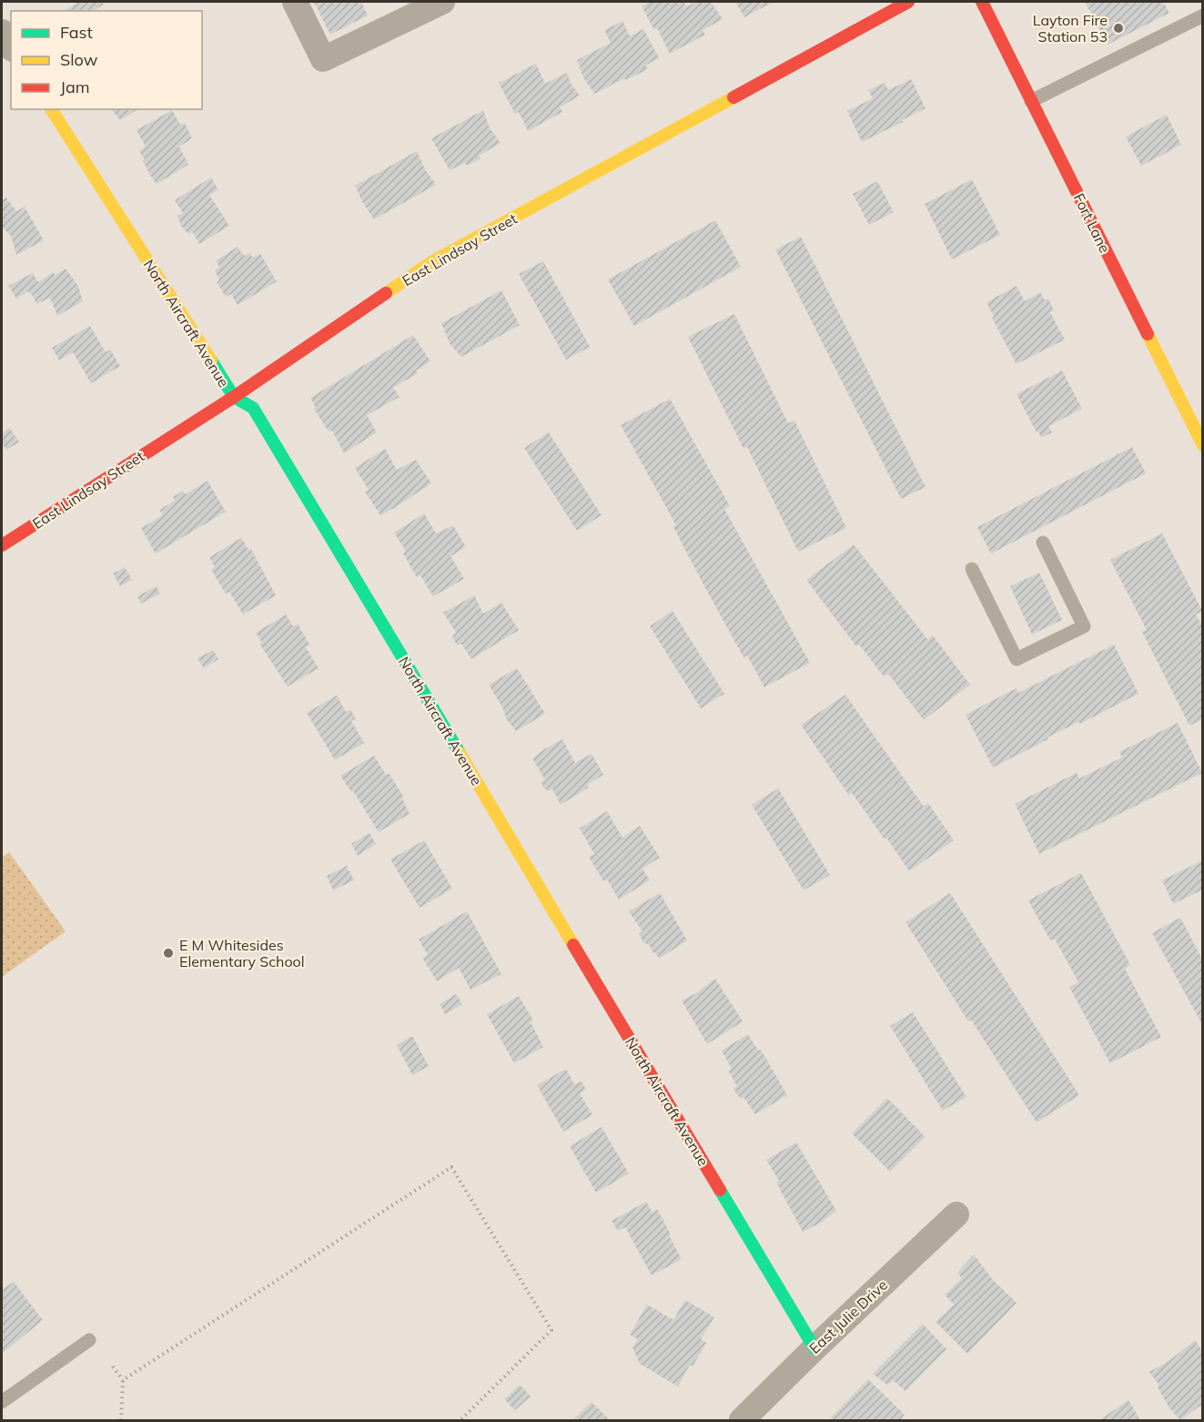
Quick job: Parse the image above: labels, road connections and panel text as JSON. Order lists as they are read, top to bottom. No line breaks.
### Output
{"streets":{"street":["Fort Lane","East Lindsay Street","North Aircraft Avenue","East Julie Drive"]},"crossings":[["East Lindsay Street","North Aircraft Avenue"],["North Aircraft Avenue","East Julie Drive"]],"places":["Layton Fire Station 53","E M Whitesides Elementary School"],"legend":["Fast","Slow","Jam"]}
